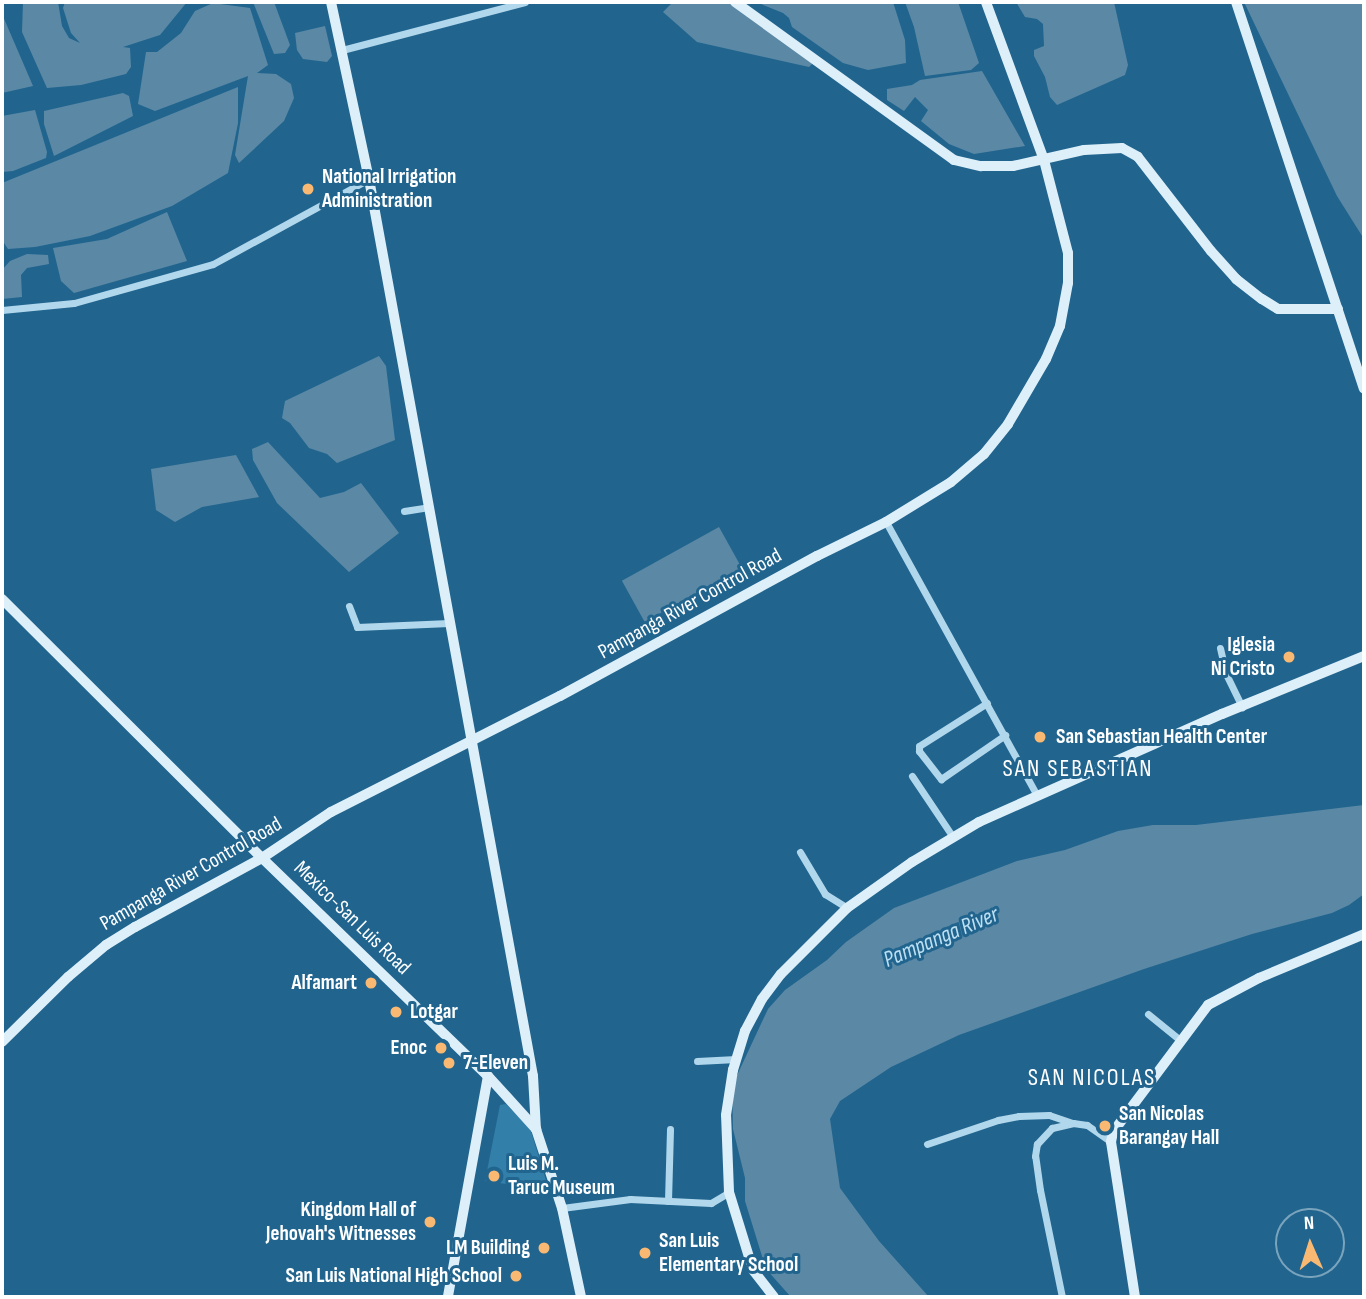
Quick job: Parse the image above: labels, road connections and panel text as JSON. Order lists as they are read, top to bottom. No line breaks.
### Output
{"streets":{"street":["Pampanga River Control Road","Mexico-San Luis Road"]},"crossings":[["Pampanga River Control Road","Mexico-San Luis Road"]],"districts":["SAN SEBASTIAN","SAN NICOLAS"],"water":["Pampanga River"],"places":["National Irrigation Administration","Iglesia Ni Cristo","San Sebastian Health Center","Alfamart","Lotgar","Enoc","7-Eleven","San Nicolas Barangay Hall","Luis M. Taruc Museum","Kingdom Hall of Jehovah's Witnesses","LM Building","San Luis Elementary School","San Luis National High School"],"north":"top"}
